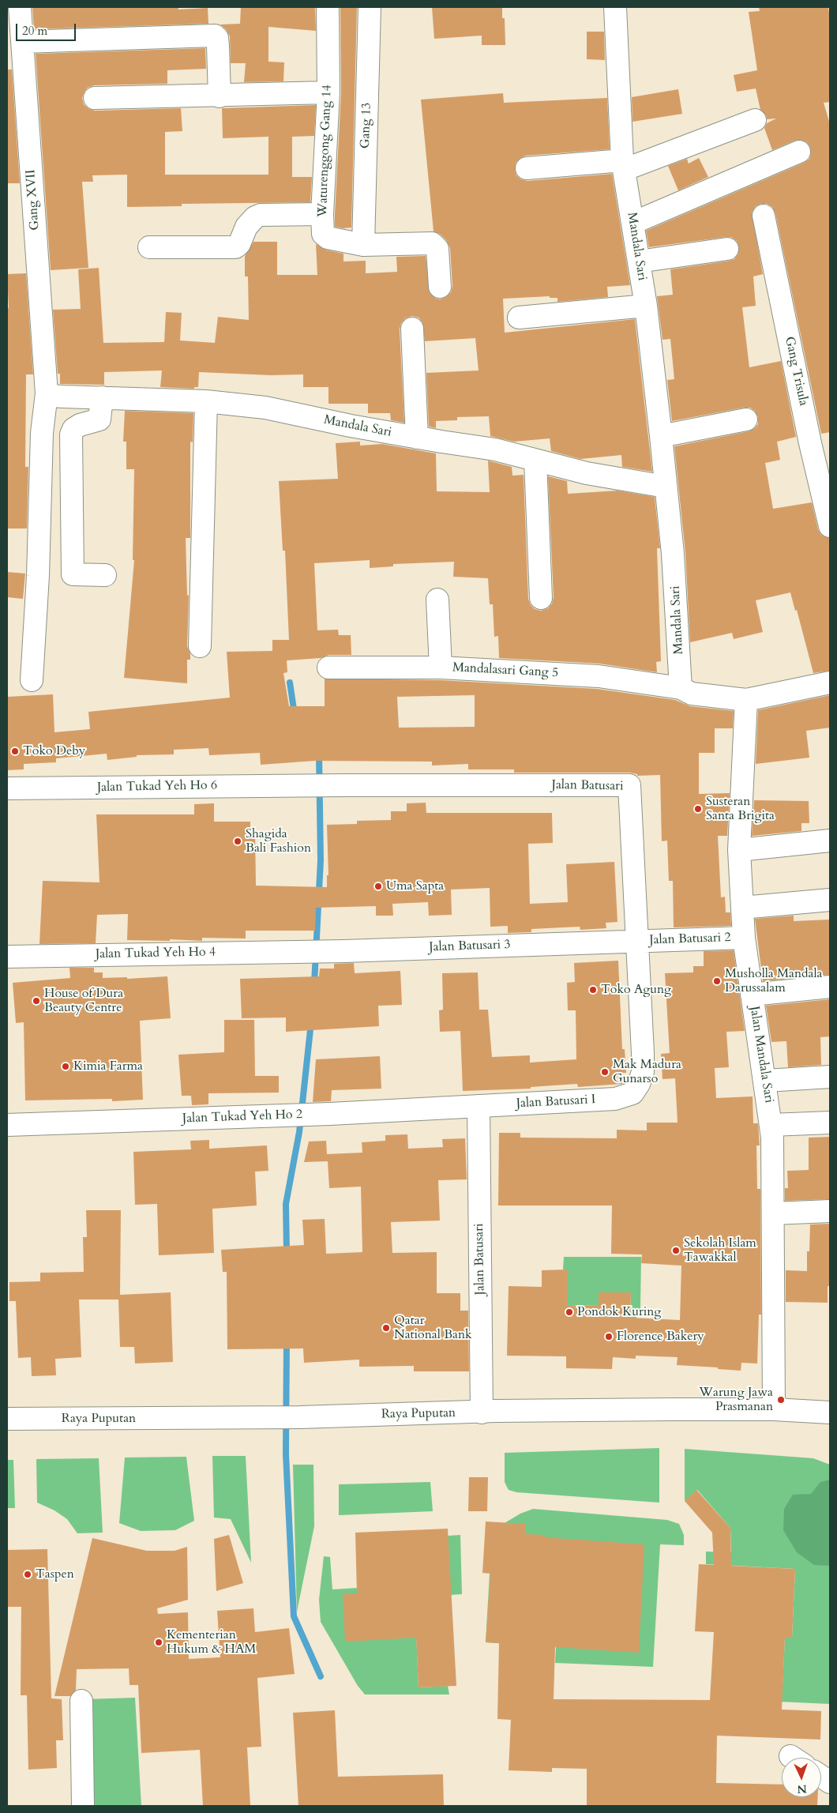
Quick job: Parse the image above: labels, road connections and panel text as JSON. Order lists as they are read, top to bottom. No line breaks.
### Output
{"streets":{"street":["Gang 13","Waturenggong Gang 14","Gang XVII","Mandala Sari","Gang Trisula","Mandalasari Gang 5","Jalan Batusari","Jalan Tukad Yeh Ho 6","Jalan Batusari 2","Jalan Batusari 3","Jalan Tukad Yeh Ho 4","Jalan Mandala Sari","Jalan Batusari I","Jalan Tukad Yeh Ho 2","Raya Puputan"]},"crossings":[["Gang 13","Waturenggong Gang 14"],["Gang XVII","Mandala Sari"],["Mandala Sari","Mandalasari Gang 5"],["Jalan Batusari","Jalan Tukad Yeh Ho 6"],["Jalan Batusari","Jalan Batusari 2"],["Jalan Batusari","Jalan Batusari 3"],["Jalan Batusari","Jalan Batusari I"],["Jalan Batusari","Jalan Tukad Yeh Ho 2"],["Jalan Batusari","Raya Puputan"],["Jalan Batusari 2","Jalan Batusari 3"],["Jalan Batusari 2","Jalan Mandala Sari"],["Jalan Batusari 3","Jalan Tukad Yeh Ho 4"],["Jalan Mandala Sari","Raya Puputan"],["Jalan Batusari I","Jalan Tukad Yeh Ho 2"]],"places":["Toko Deby","Susteran Santa Brigita","Shagida Bali Fashion","Uma Sapta","Musholla Mandala Darussalam","Toko Agung","House of Dura Beauty Centre","Kimia Farma","Mak Madura Gunarso","Sekolah Islam Tawakkal","Pondok Kuring","Qatar National Bank","Florence Bakery","Warung Jawa Prasmanan","Taspen","Kementerian Hukum & HAM"],"scale_bar":"20 m","north":"bottom"}
